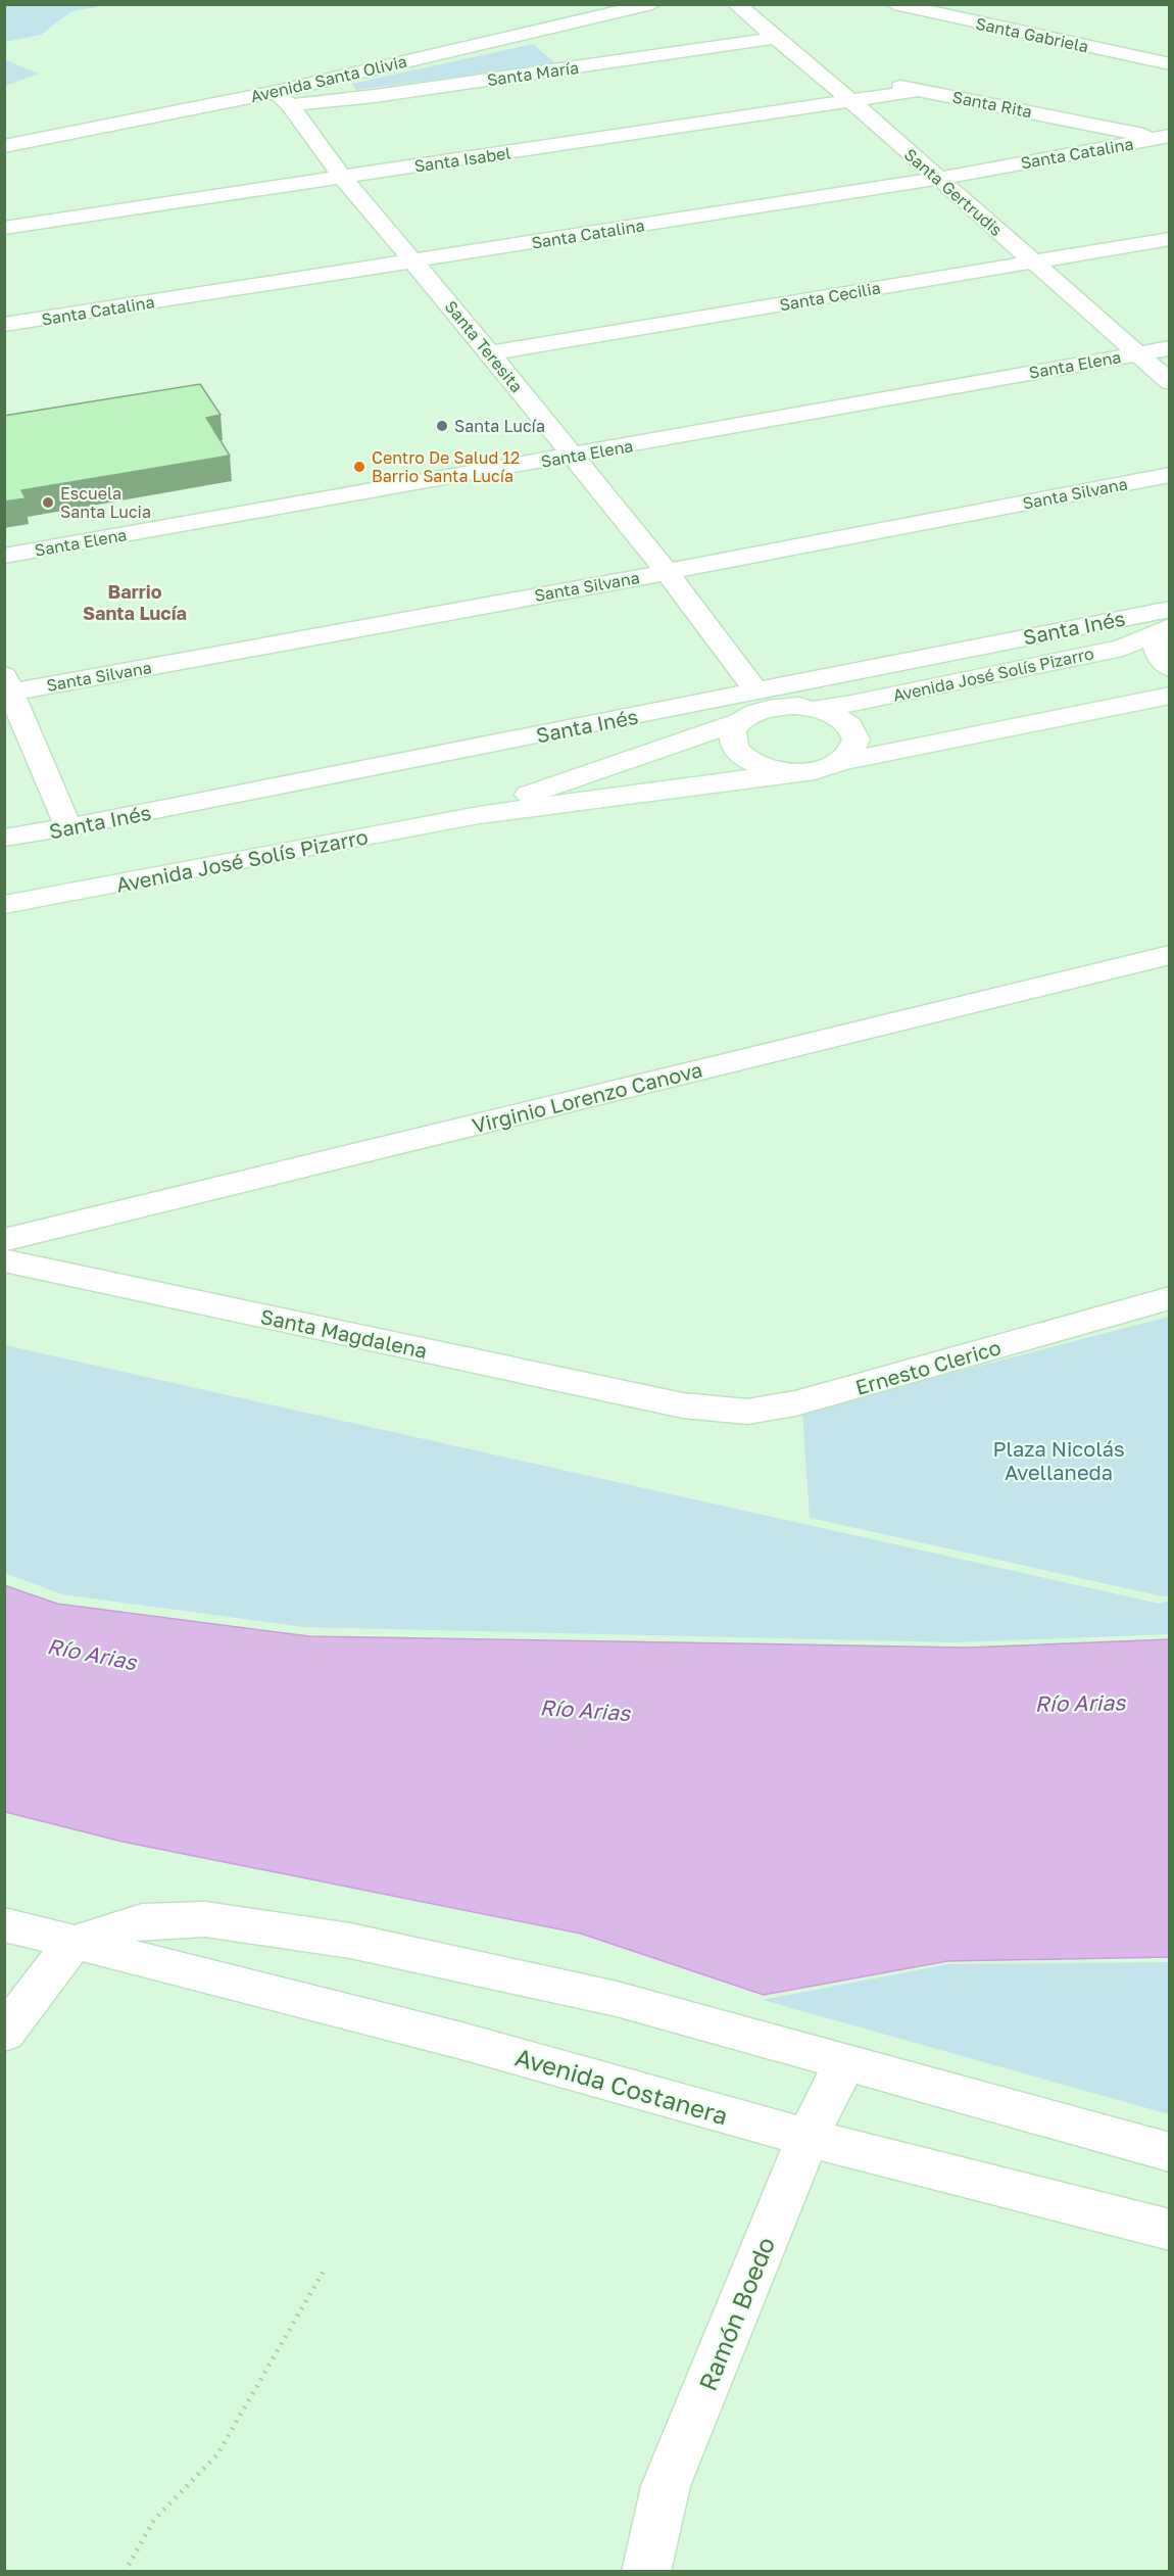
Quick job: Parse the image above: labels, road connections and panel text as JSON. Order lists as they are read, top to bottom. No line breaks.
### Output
{"streets":{"street":["Santa Gabriela","Santa María","Avenida Santa Olivia","Santa Rita","Santa Catalina","Santa Isabel","Santa Gertrudis","Santa Cecilia","Santa Teresita","Santa Elena","Santa Silvana","Santa Inés","Avenida José Solís Pizarro","Virginio Lorenzo Canova","Santa Magdalena","Ernesto Clerico","Avenida Costanera","Ramón Boedo"]},"crossings":[["Santa María","Avenida Santa Olivia"],["Santa María","Santa Gertrudis"],["Santa María","Santa Teresita"],["Avenida Santa Olivia","Santa Teresita"],["Santa Rita","Santa Catalina"],["Santa Rita","Santa Isabel"],["Santa Rita","Santa Gertrudis"],["Santa Catalina","Santa Gertrudis"],["Santa Catalina","Santa Teresita"],["Santa Isabel","Santa Gertrudis"],["Santa Isabel","Santa Teresita"],["Santa Gertrudis","Santa Cecilia"],["Santa Gertrudis","Santa Elena"],["Santa Cecilia","Santa Teresita"],["Santa Teresita","Santa Elena"],["Santa Teresita","Santa Silvana"],["Santa Teresita","Santa Inés"],["Santa Teresita","Avenida José Solís Pizarro"],["Santa Inés","Avenida José Solís Pizarro"],["Santa Magdalena","Ernesto Clerico"],["Avenida Costanera","Ramón Boedo"]],"districts":["Barrio Santa Lucía"],"water":["Río Arias"],"parks":["Plaza Nicolás Avellaneda"],"places":["Santa Lucía","Centro De Salud 12 Barrio Santa Lucía","Escuela Santa Lucia"]}
